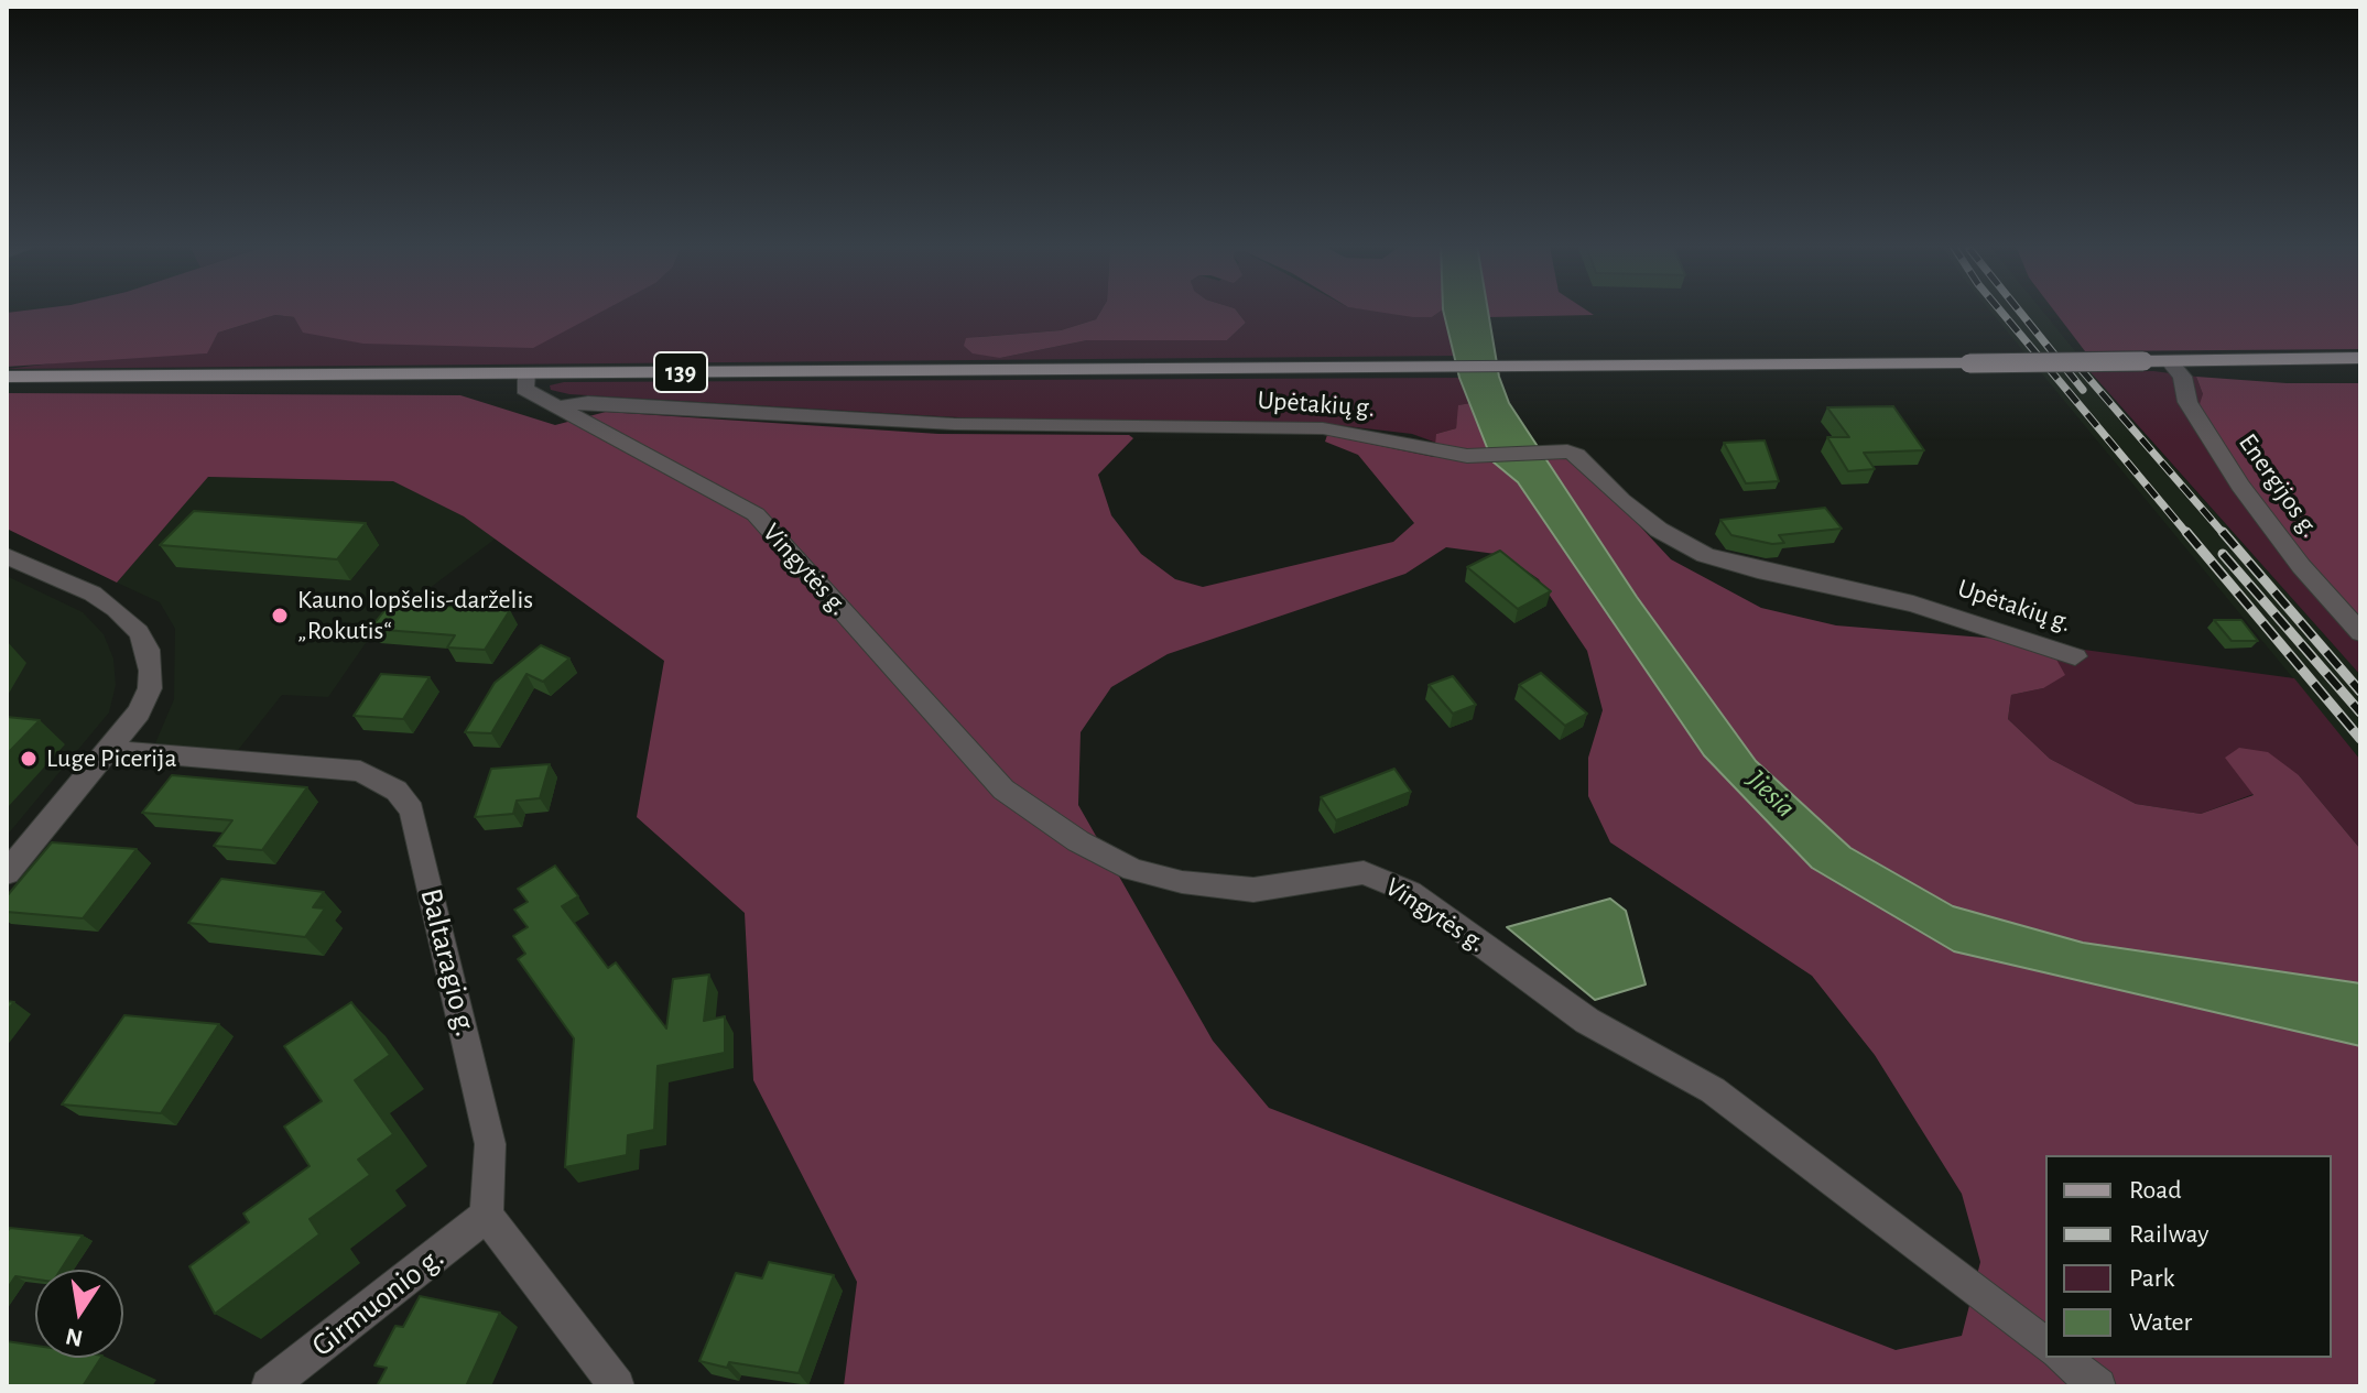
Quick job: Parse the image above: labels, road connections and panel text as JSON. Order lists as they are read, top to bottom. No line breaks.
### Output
{"streets":{"main road":["139"],"street":["Upėtakių g.","Energijos g.","Vingytės g.","Baltaragio g.","Girmuonio g."]},"crossings":[["139","Energijos g."],["139","Vingytės g."],["Upėtakių g.","Vingytės g."],["Baltaragio g.","Girmuonio g."]],"water":["Jiesia"],"places":["Kauno lopšelis-darželis „Rokutis“","Luge Picerija"],"legend":["Road","Railway","Park","Water"],"north":"bottom"}
